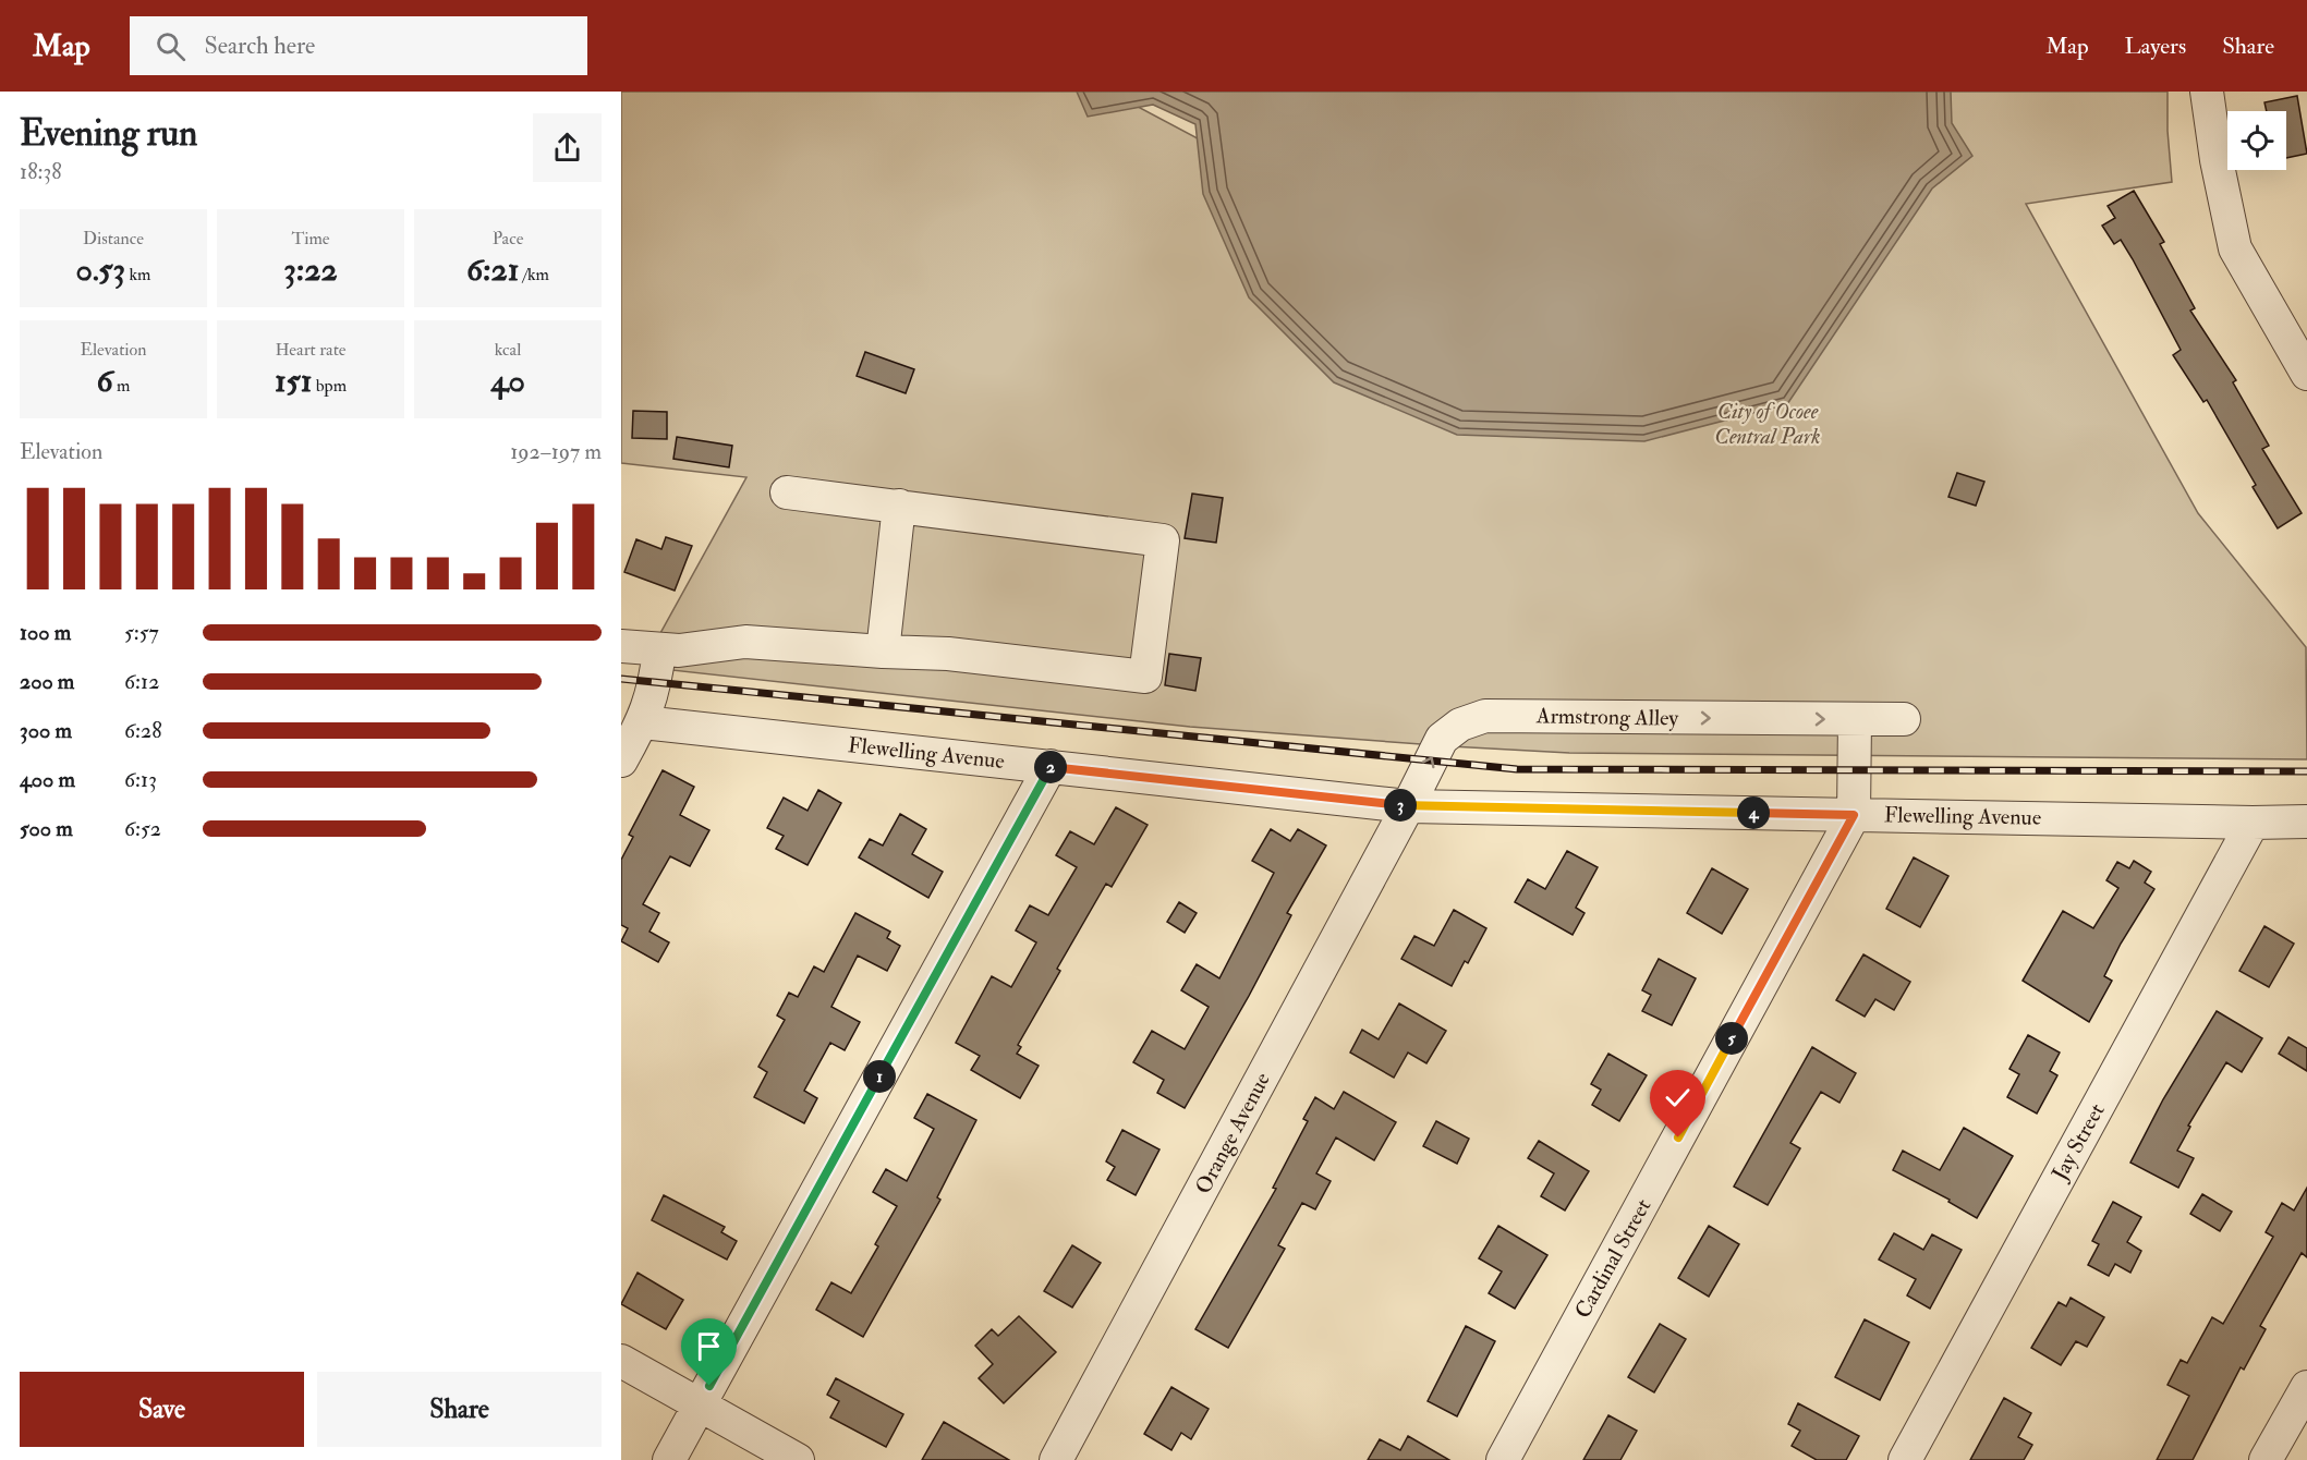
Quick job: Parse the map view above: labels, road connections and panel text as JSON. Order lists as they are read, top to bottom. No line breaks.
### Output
{"streets":{"street":["Armstrong Alley","Flewelling Avenue","Orange Avenue","Jay Street","Cardinal Street"]},"crossings":[["Armstrong Alley","Flewelling Avenue"],["Armstrong Alley","Orange Avenue"],["Flewelling Avenue","Orange Avenue"],["Flewelling Avenue","Jay Street"],["Flewelling Avenue","Cardinal Street"]],"one_way":["Armstrong Alley"],"parks":["City of Ocoee Central Park"],"page":{"header":"Map","search":"Search here","nav":["Map","Layers","Share"],"heading":["Evening run","18:38"],"stats":[["Distance","0.53 km"],["Time","3:22"],["Pace","6:21 /km"],["Elevation","6 m"],["Heart rate","151 bpm"],["kcal","40"]],"chart":["Elevation","192–197 m"],"list":[{"name":"100 m","note":"5:57"},{"name":"200 m","note":"6:12"},{"name":"300 m","note":"6:28"},{"name":"400 m","note":"6:13"},{"name":"500 m","note":"6:52"}],"pins":["2","3","4","5","1"],"buttons":["Save","Share"]}}
